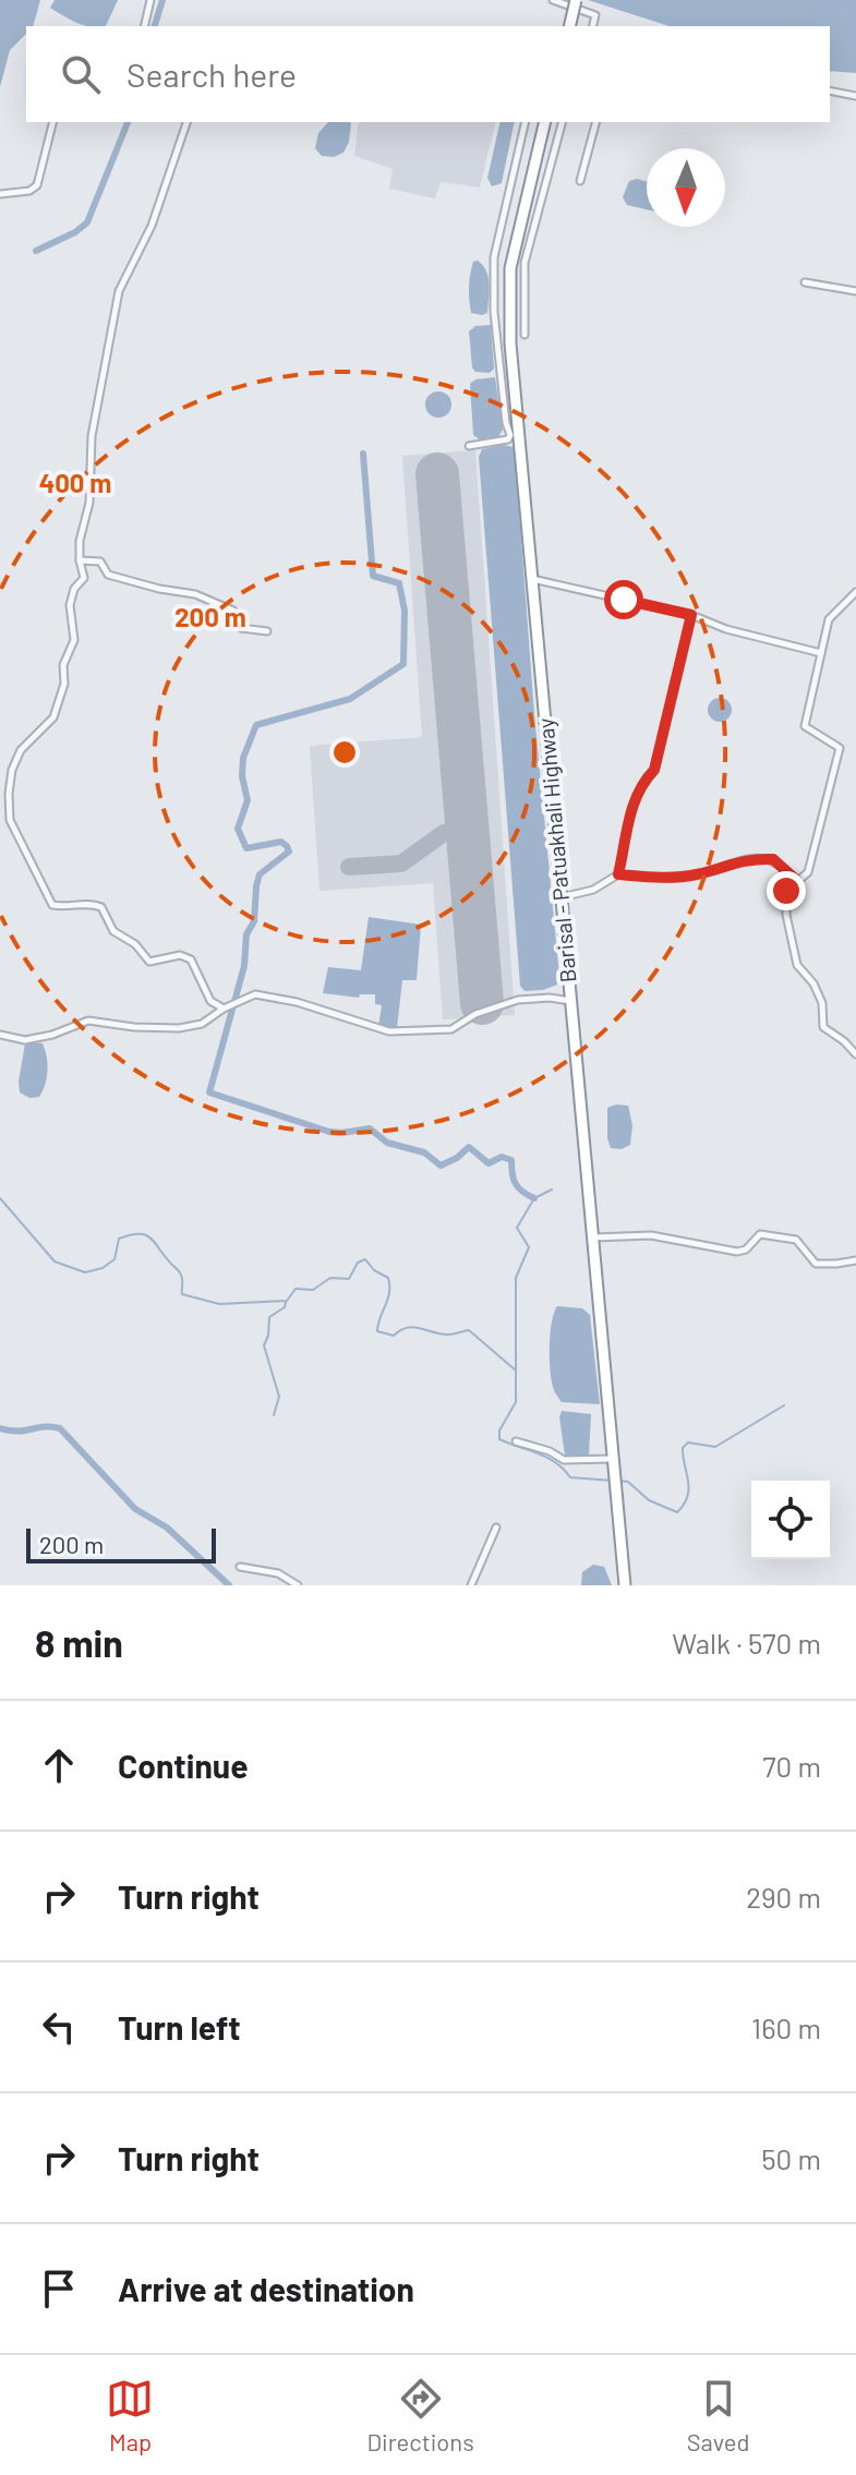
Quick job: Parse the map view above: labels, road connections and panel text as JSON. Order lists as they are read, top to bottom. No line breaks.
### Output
{"streets":{"highway":["Barisal - Patuakhali Highway"]},"scale_bar":"200 m","north":"bottom","page":{"search":"Search here","scale":"200 m","heading":["8 min","Walk · 570 m"],"list":[["Continue","70 m"],["Turn right","290 m"],["Turn left","160 m"],["Turn right","50 m"],"Arrive at destination"],"nav":["Map","Directions","Saved"]},"rings":["400 m","200 m"]}
